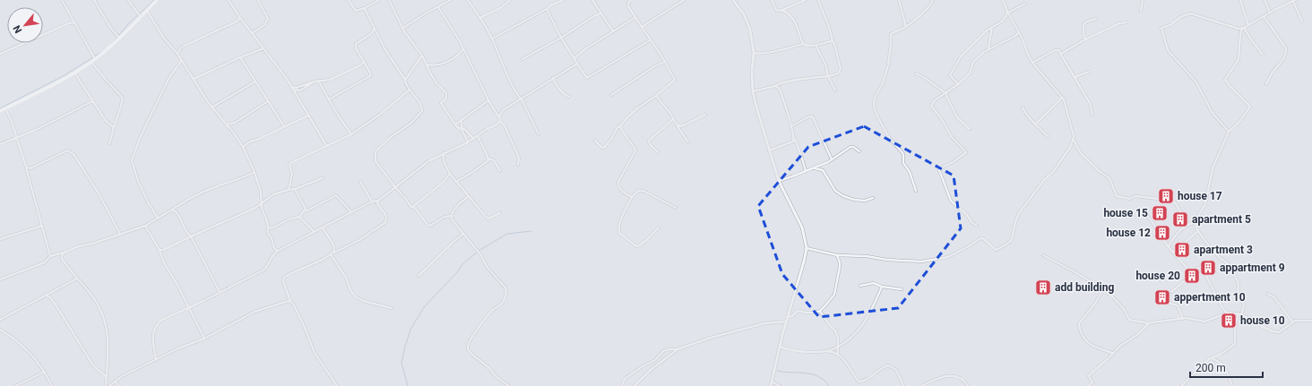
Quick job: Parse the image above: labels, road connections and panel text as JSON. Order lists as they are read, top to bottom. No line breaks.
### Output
{"places":{"building":["house 17","house 15","apartment 5","house 12","apartment 3","appartment 9","house 20","add building","appertment 10","house 10"]},"scale_bar":"200 m","north":"bottom left"}
